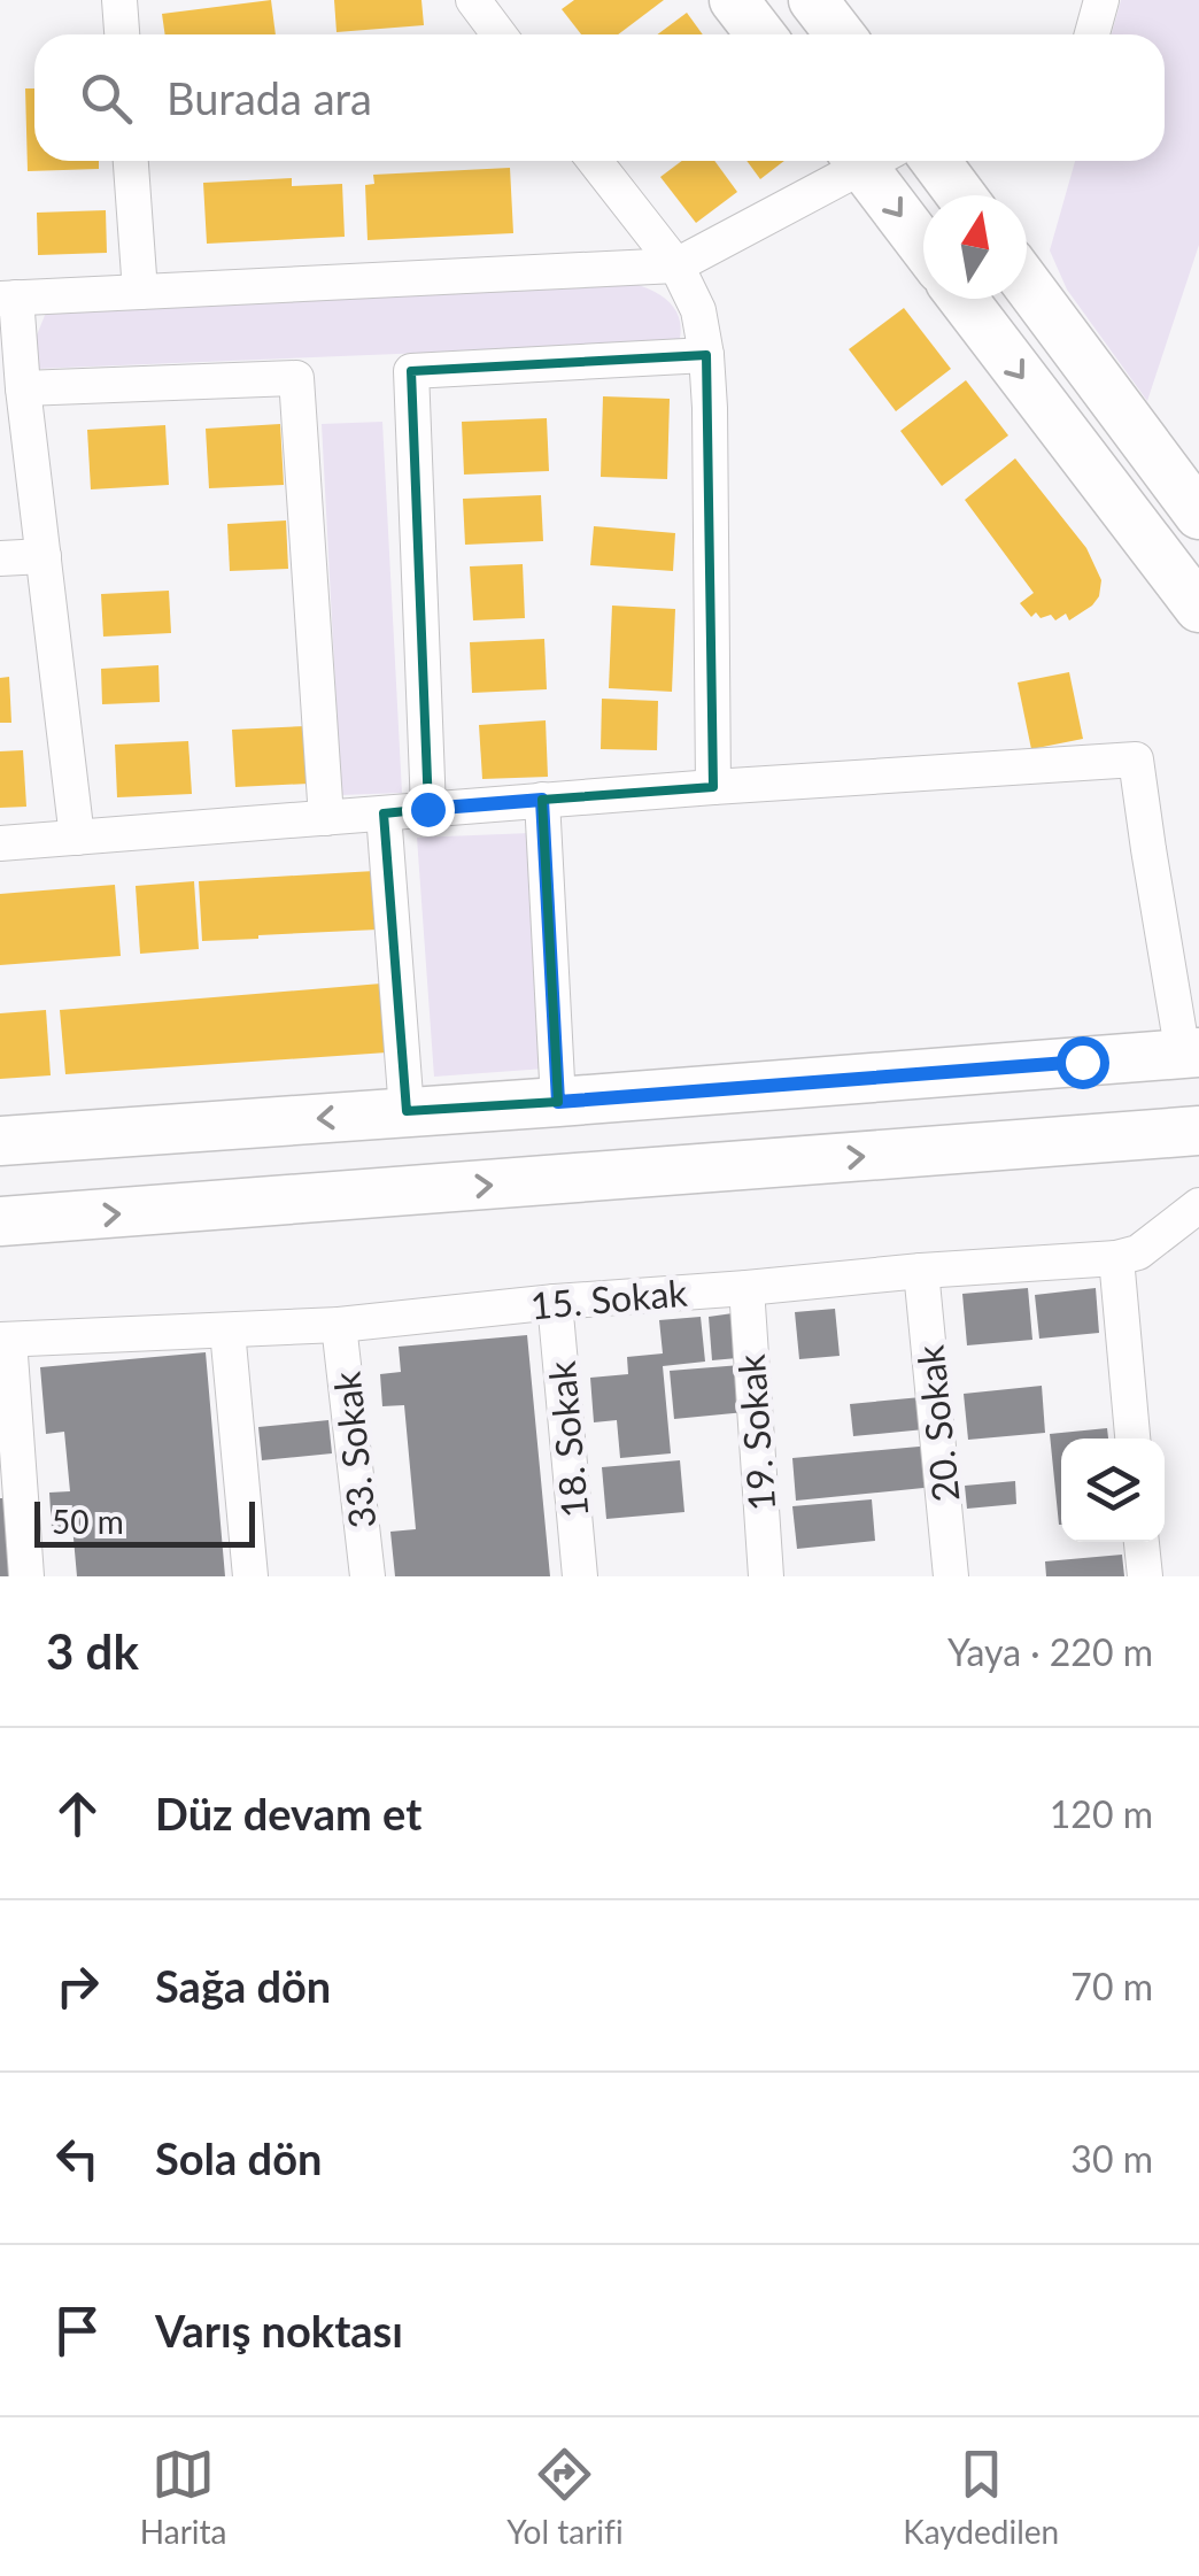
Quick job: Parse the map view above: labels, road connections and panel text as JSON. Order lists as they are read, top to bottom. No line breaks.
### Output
{"streets":{"street":["15. Sokak","20. Sokak","19. Sokak","18. Sokak","33. Sokak"]},"crossings":[["15. Sokak","20. Sokak"],["15. Sokak","19. Sokak"],["15. Sokak","18. Sokak"],["15. Sokak","33. Sokak"]],"scale_bar":"50 m","north":"top","page":{"search":"Burada ara","scale":"50 m","heading":["3 dk","Yaya · 220 m"],"list":[["Düz devam et","120 m"],["Sağa dön","70 m"],["Sola dön","30 m"],"Varış noktası"],"nav":["Harita","Yol tarifi","Kaydedilen"]}}
